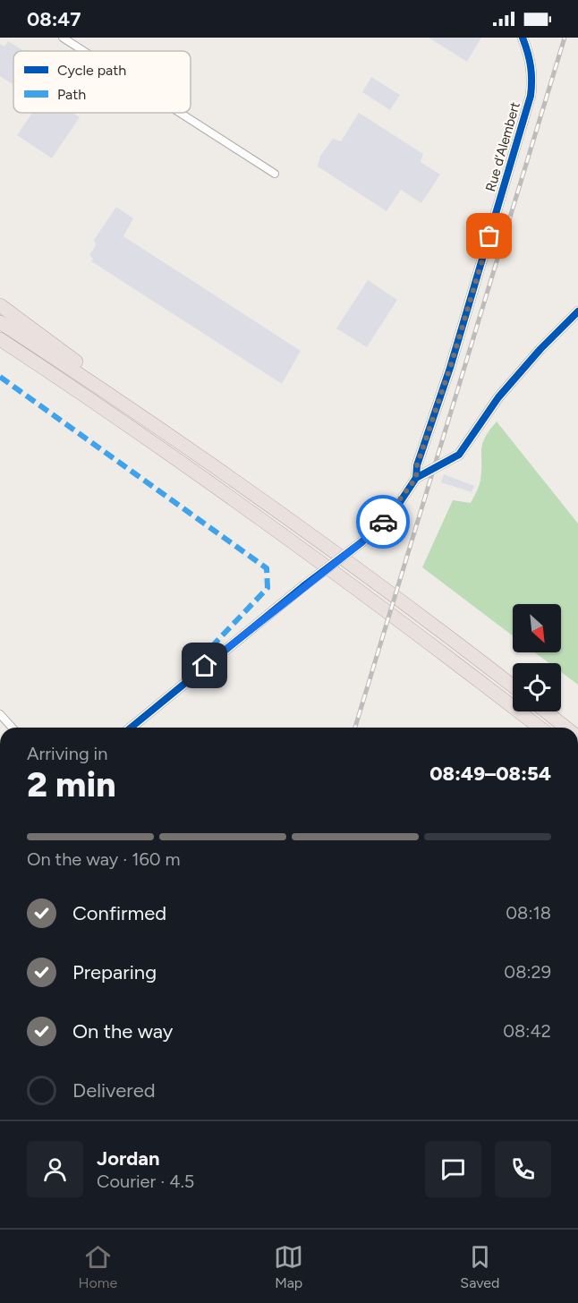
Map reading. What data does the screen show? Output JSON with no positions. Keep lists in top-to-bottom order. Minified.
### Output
{"streets":{"street":["Rue d’Alembert"]},"legend":["Cycle path","Path"],"north":"bottom right","page":{"status":"08:47","heading":["2 min","Arriving in","08:49–08:54"],"panel":["Jordan","Courier · 4.5"],"bar":"On the way · 160 m","list":[["Confirmed","08:18"],["Preparing","08:29"],["On the way","08:42"],"Delivered"],"tabs":["Home","Map","Saved"]}}
